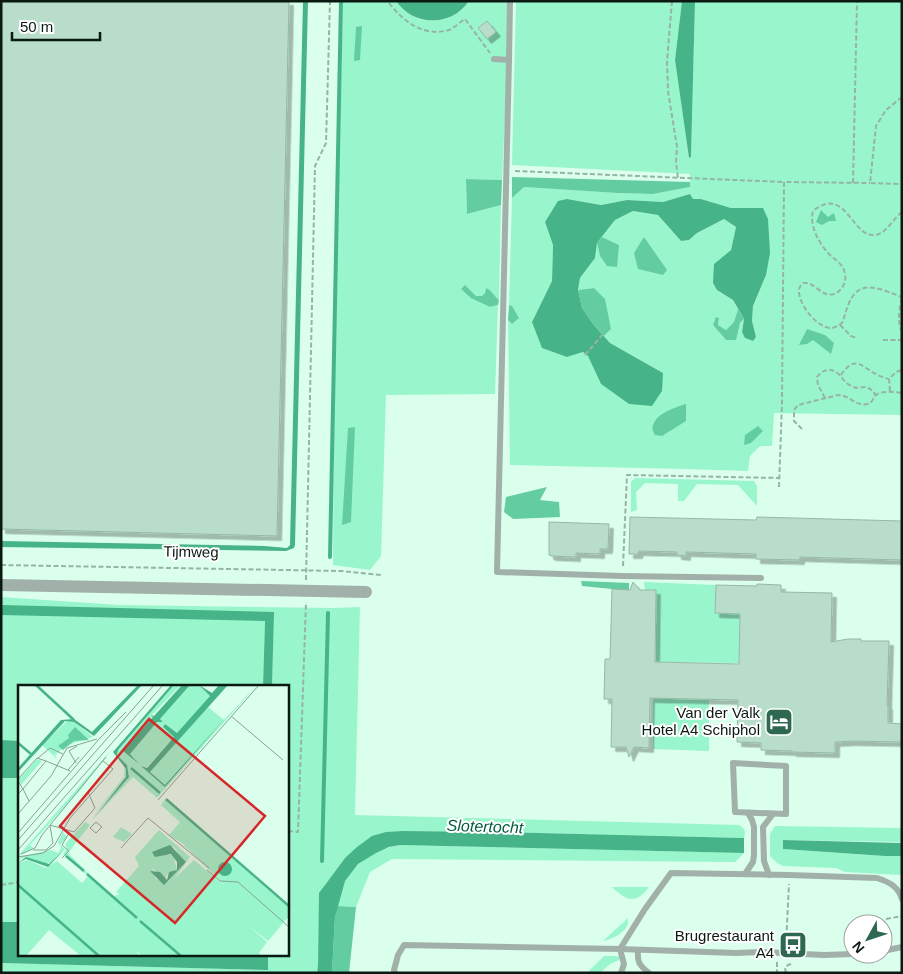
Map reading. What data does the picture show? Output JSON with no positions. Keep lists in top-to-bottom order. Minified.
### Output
{"streets":{"path":["Tijmweg"]},"water":["Slotertocht"],"places":{"hotel":["Van der Valk Hotel A4 Schiphol"],"bus stop":["Brugrestaurant A4"]},"scale_bar":"50 m","north":"bottom left"}
